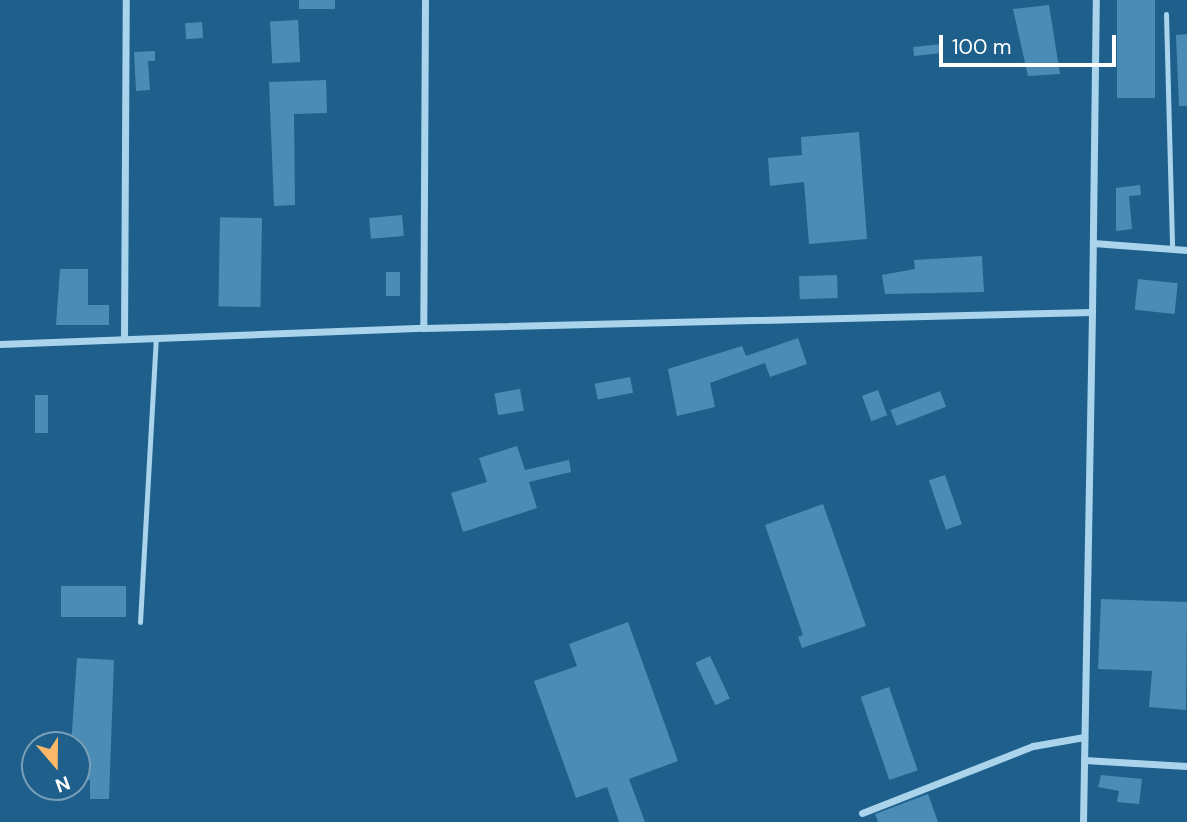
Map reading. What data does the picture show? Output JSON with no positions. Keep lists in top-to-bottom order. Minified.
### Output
{"scale_bar":"100 m","north":"bottom"}
